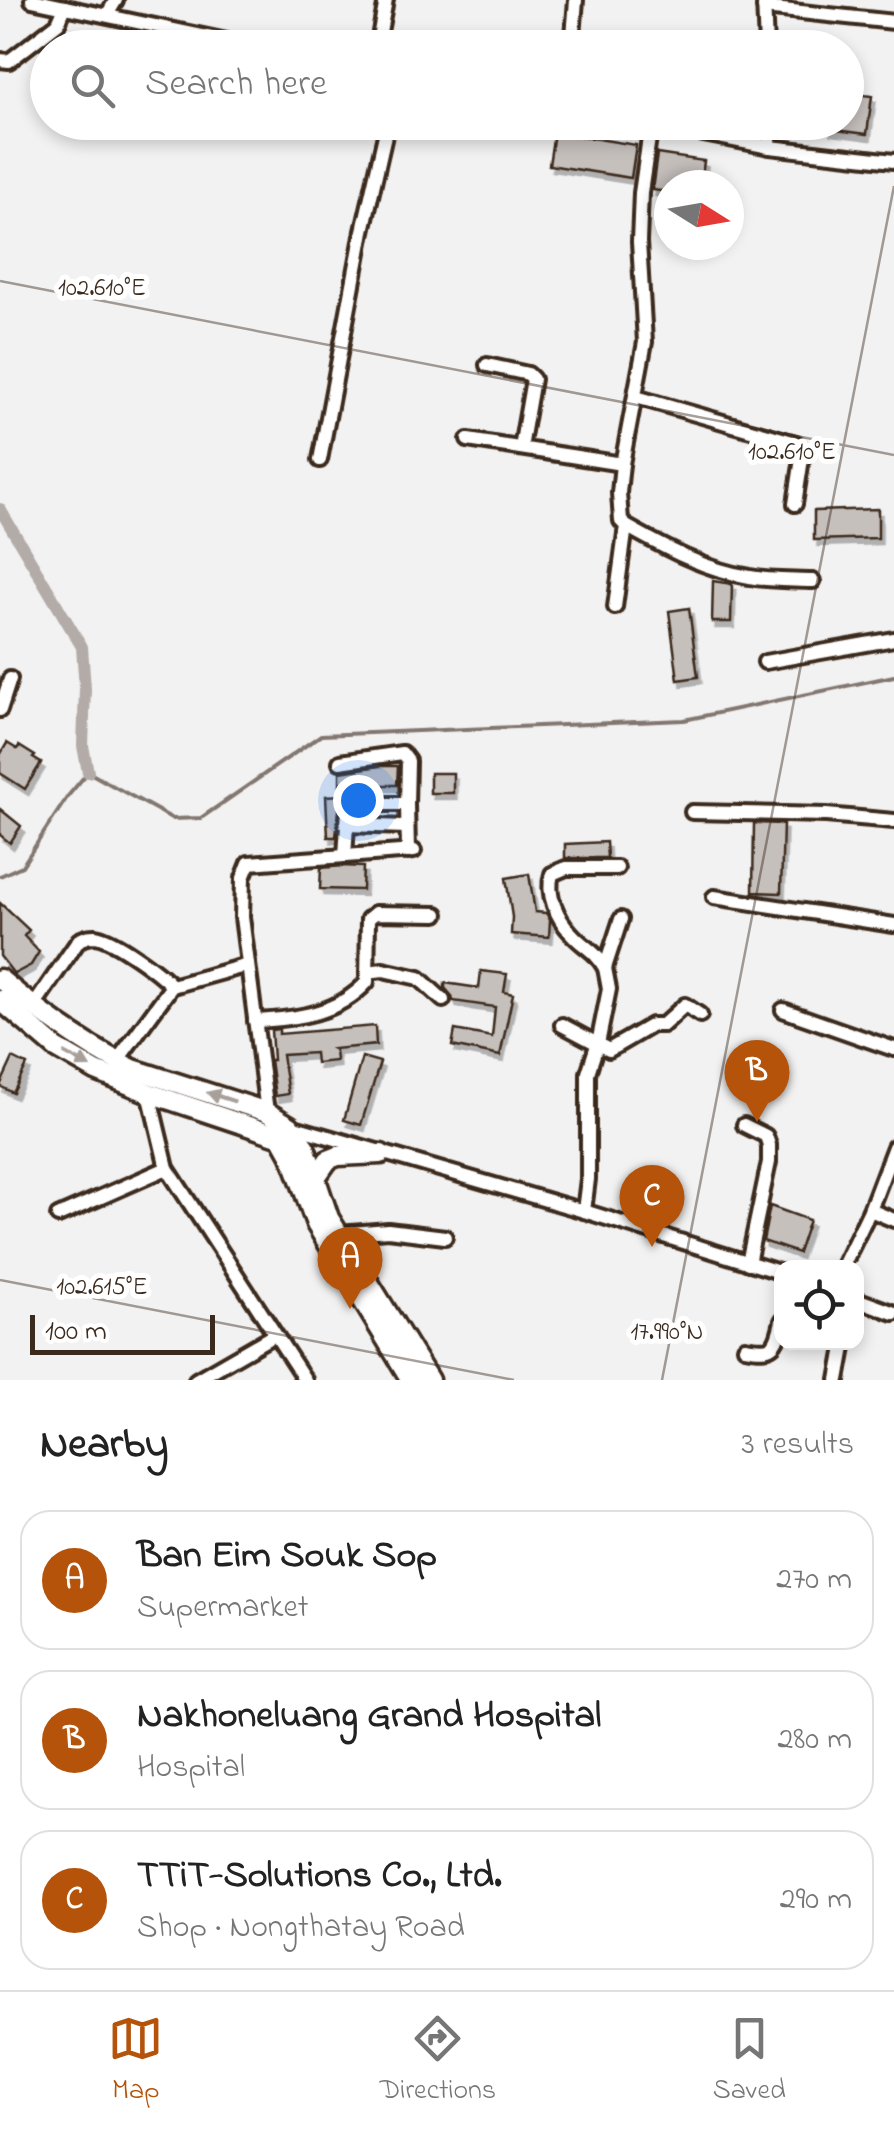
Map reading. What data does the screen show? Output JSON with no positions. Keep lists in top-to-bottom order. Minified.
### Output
{"scale_bar":"100 m","north":"right","page":{"search":"Search here","pins":["B","C","A"],"scale":"100 m","heading":["Nearby","3 results"],"list":[{"mark":"A","name":"Ban Eim Souk Sop","note":"Supermarket","value":"270 m"},{"mark":"B","name":"Nakhoneluang Grand Hospital","note":"Hospital","value":"280 m"},{"mark":"C","name":"TTiT-Solutions Co., Ltd.","note":"Shop · Nongthatay Road","value":"290 m"}],"nav":["Map","Directions","Saved"]},"coordinates":["102.610°E","102.615°E","17.990°N"]}
